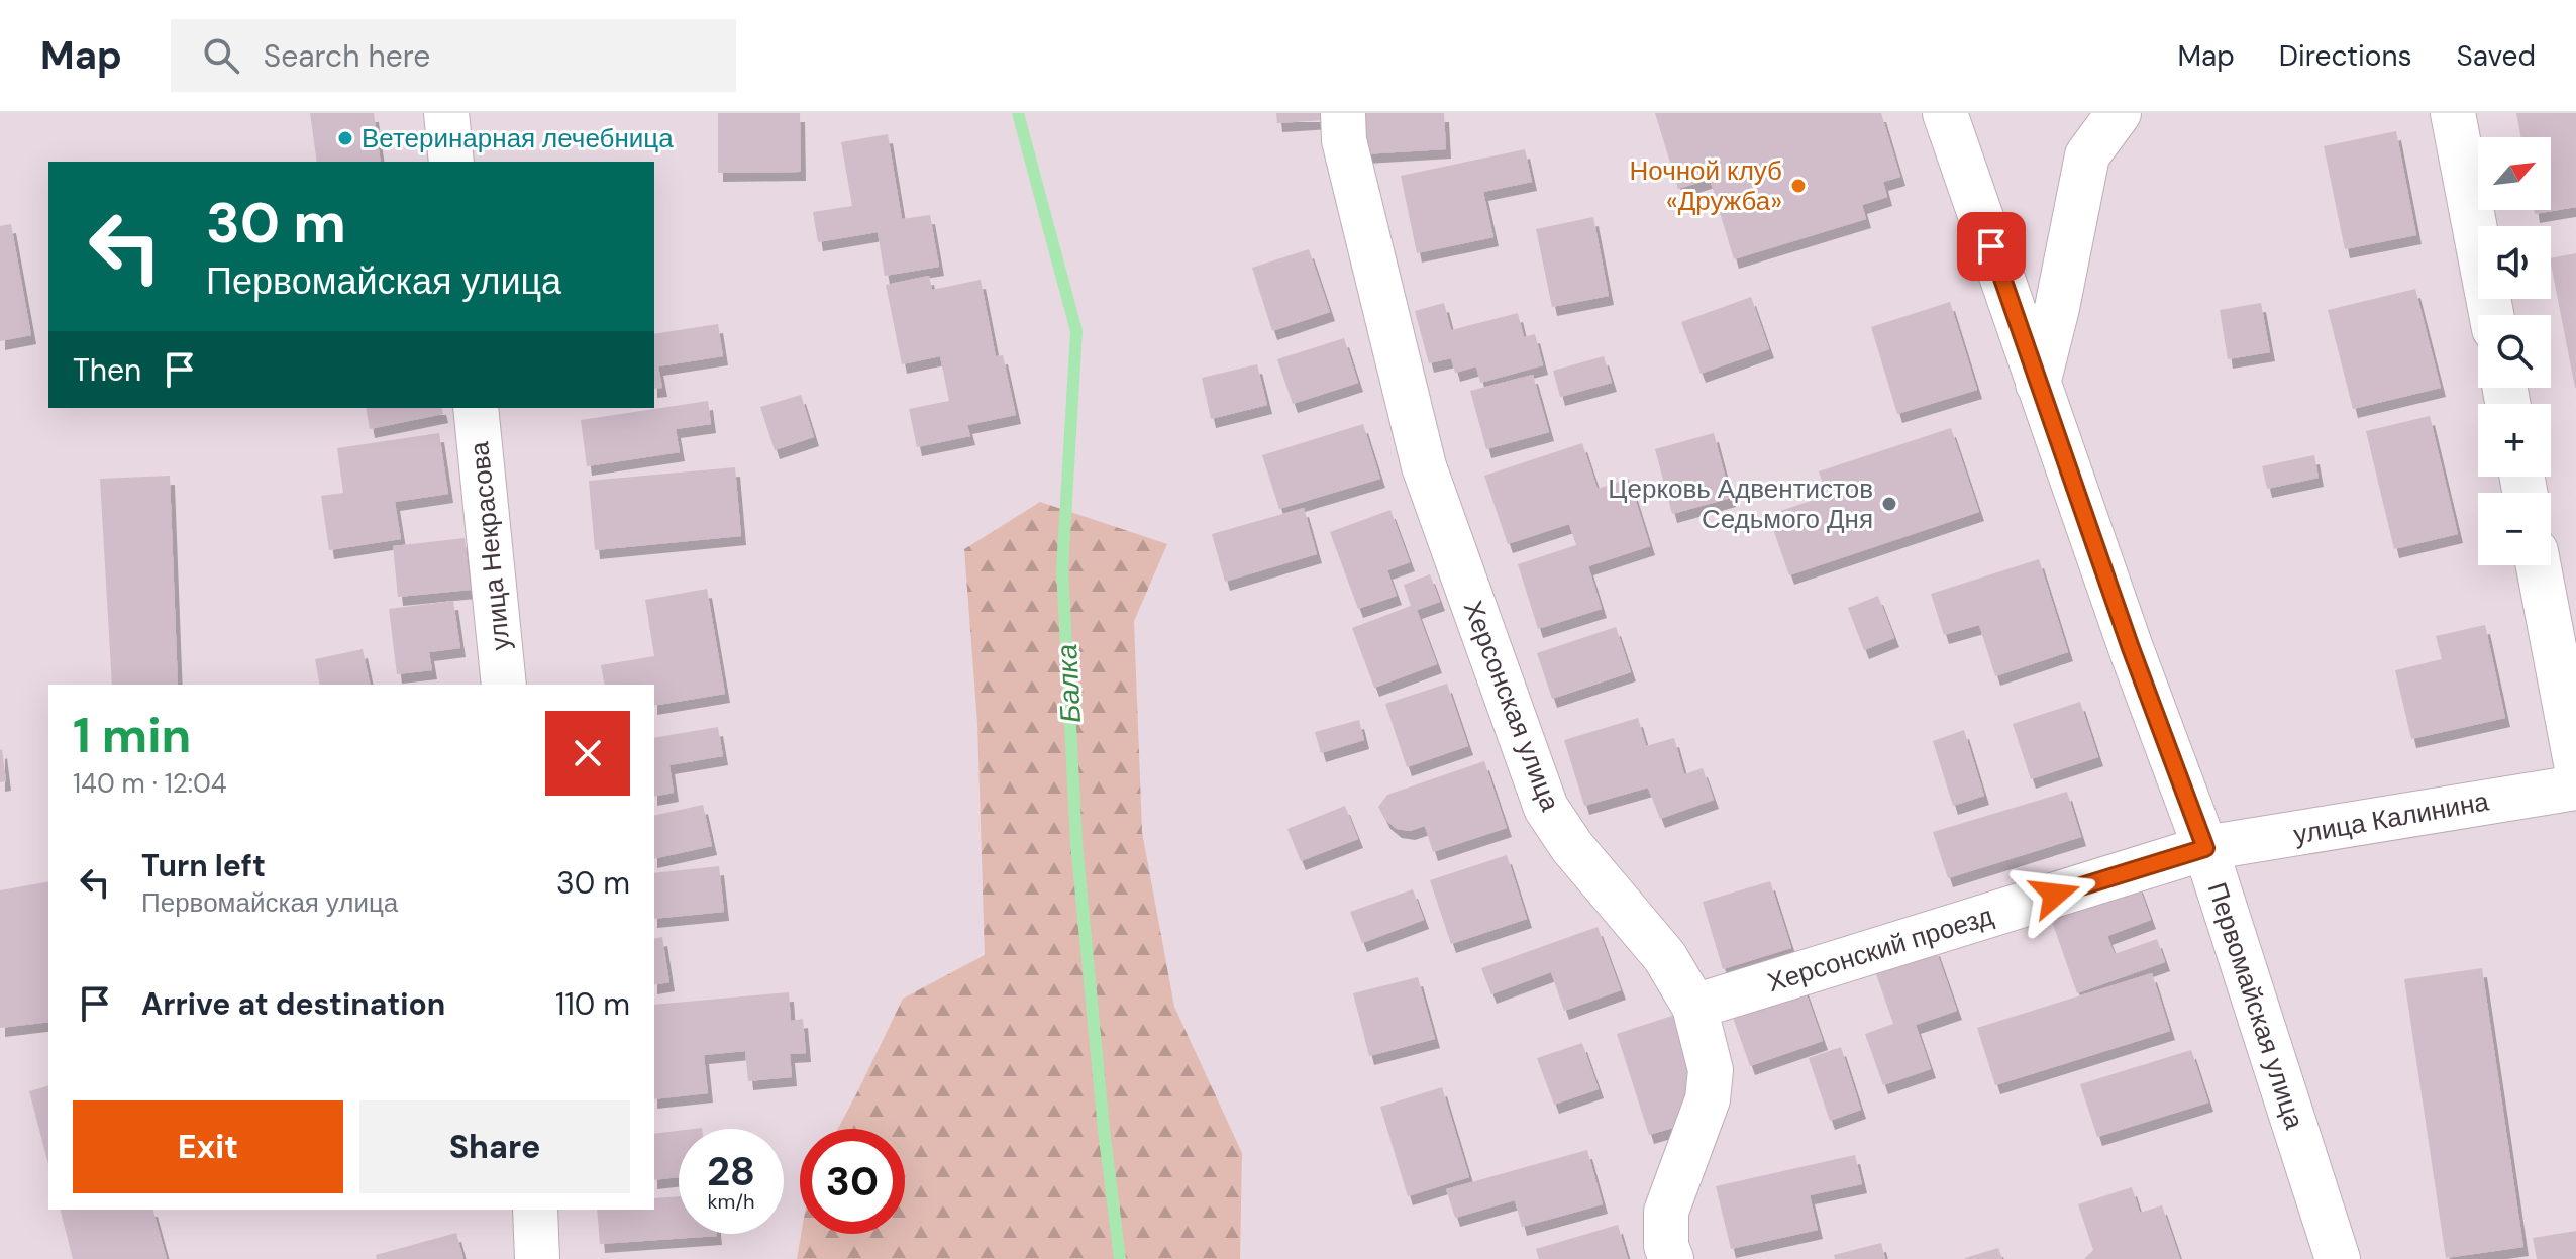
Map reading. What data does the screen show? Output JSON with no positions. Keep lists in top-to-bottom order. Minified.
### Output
{"streets":{"street":["улица Некрасова","Херсонская улица","улица Калинина","Херсонский проезд","Первомайская улица"]},"crossings":[["Херсонская улица","Херсонский проезд"],["улица Калинина","Херсонский проезд"],["улица Калинина","Первомайская улица"],["Херсонский проезд","Первомайская улица"]],"water":["Балка"],"places":["Ветеринарная лечебница","Ночной клуб «Дружба»","Церковь Адвентистов Седьмого Дня"],"north":"top right","page":{"header":"Map","search":"Search here","nav":["Map","Directions","Saved"],"map_buttons":["+","−"],"turn":["30 m","Первомайская улица"],"then":"Then","heading":["1 min","140 m · 12:04"],"list":[{"name":"Turn left","note":"Первомайская улица","value":"30 m"},{"name":"Arrive at destination","value":"110 m"}],"buttons":["Exit","Share"],"speed":"28 km/h","limit":"30"}}
